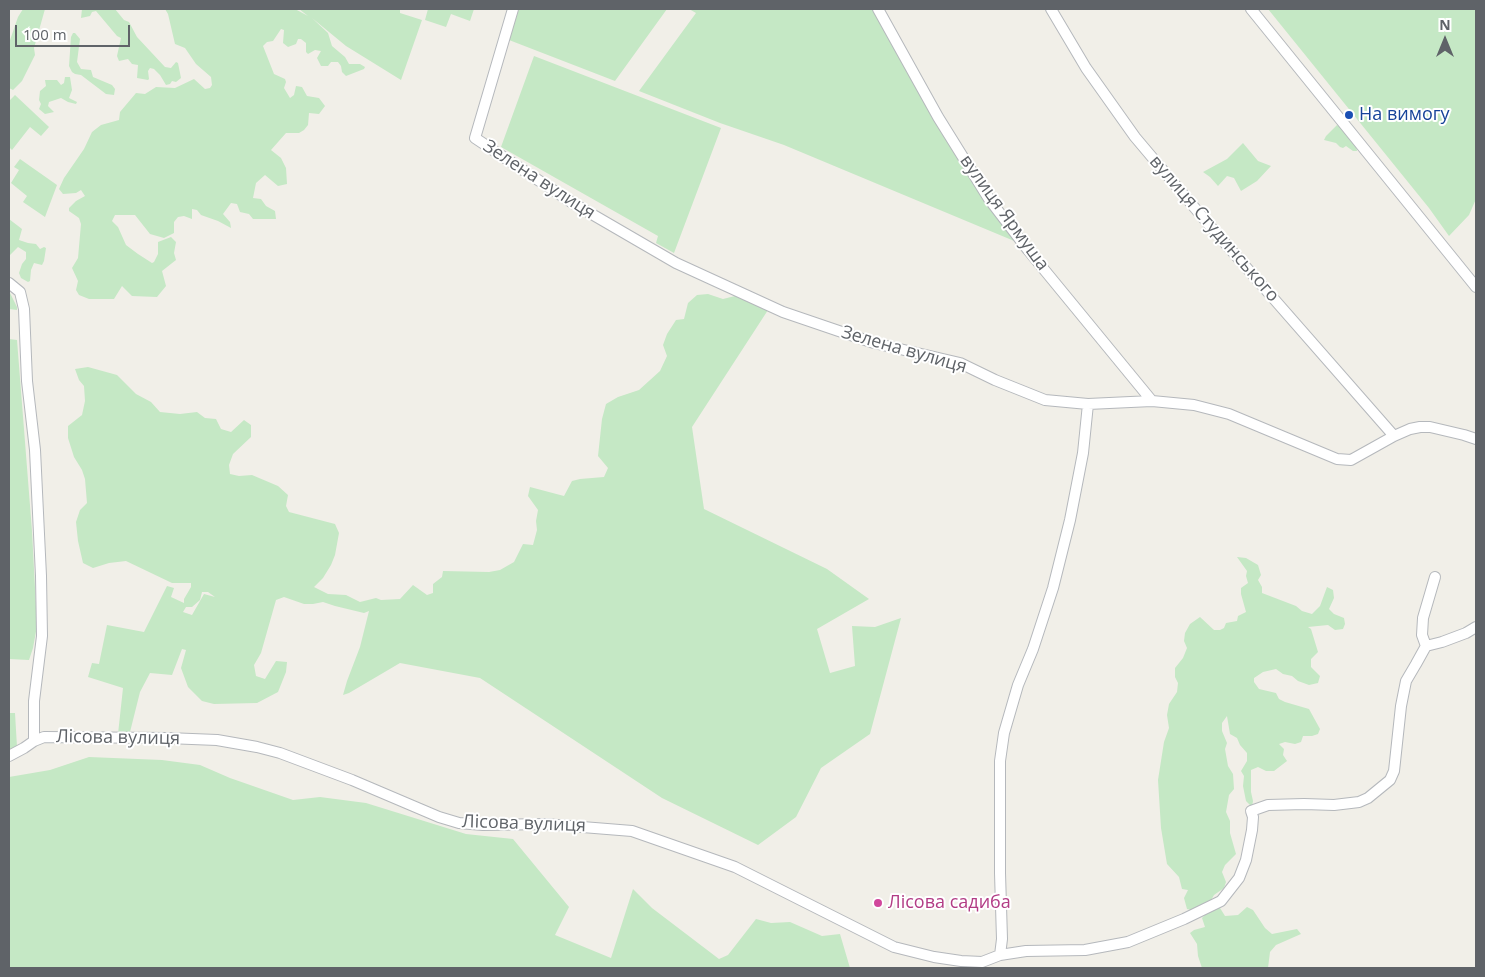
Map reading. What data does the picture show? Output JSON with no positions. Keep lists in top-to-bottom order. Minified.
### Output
{"streets":{"street":["Зелена вулиця","вулиця Ярмуша","вулиця Студинського","Лісова вулиця"]},"crossings":[["Зелена вулиця","вулиця Ярмуша"],["Зелена вулиця","вулиця Студинського"]],"places":["На вимогу","Лісова садиба"],"scale_bar":"100 m","north":"top"}
